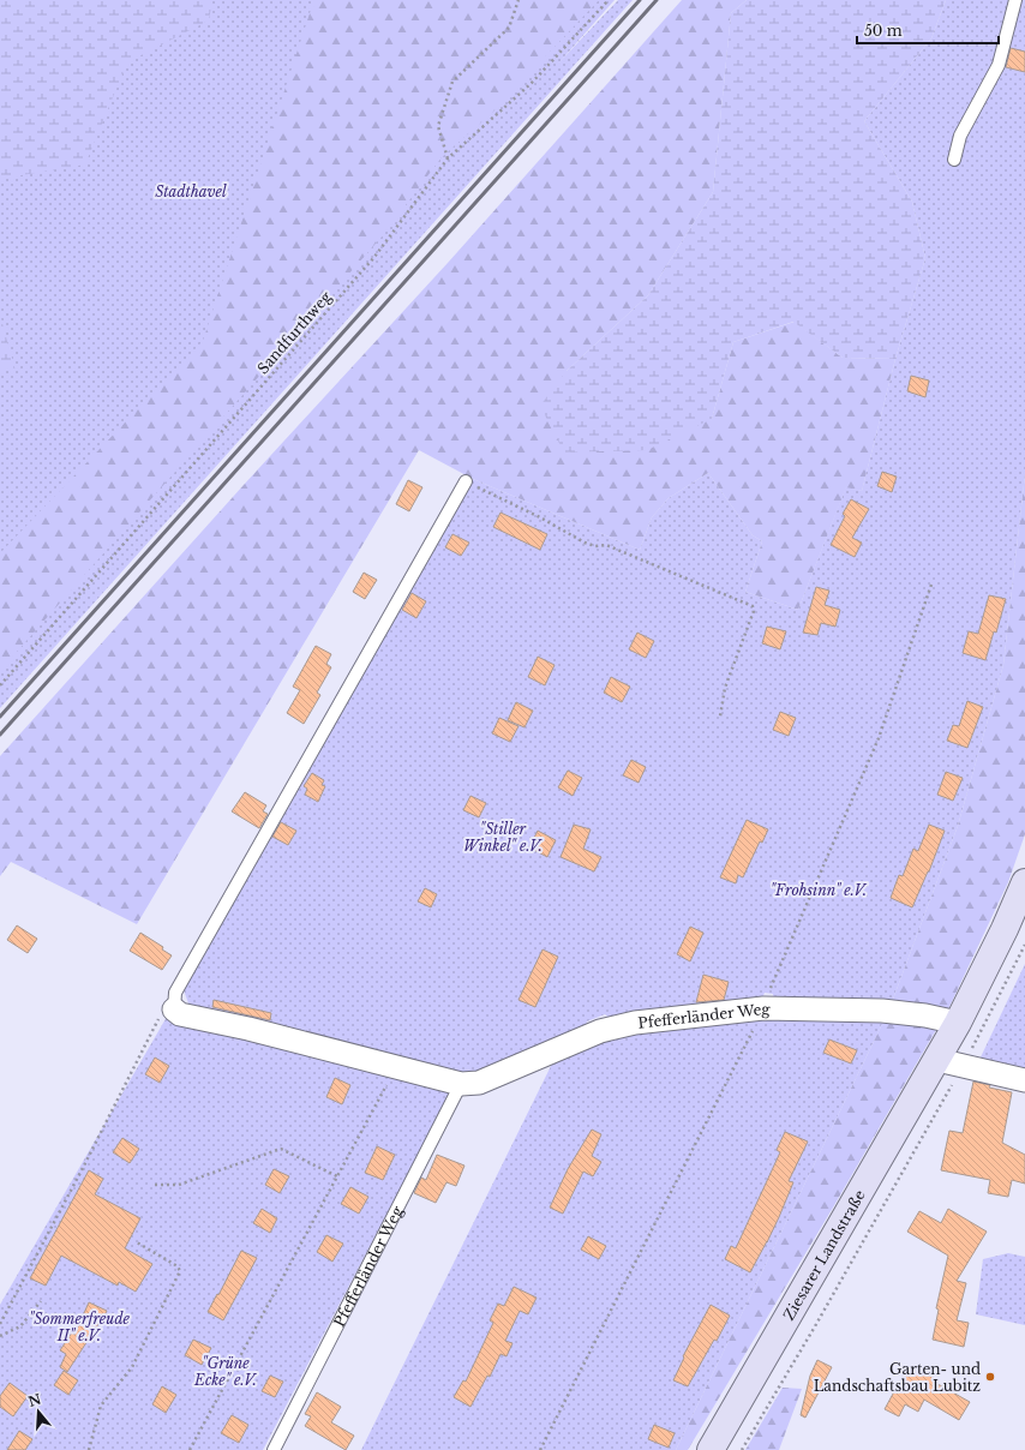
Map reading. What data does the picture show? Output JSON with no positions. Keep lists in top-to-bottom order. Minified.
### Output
{"streets":{"main road":["Ziesarer Landstraße"],"street":["Pfefferländer Weg"],"path":["Sandfurthweg"]},"crossings":[["Pfefferländer Weg","Ziesarer Landstraße"]],"parks":["Stadthavel","\"Stiller Winkel\" e.V.","\"Frohsinn\" e.V.","\"Sommerfreude II\" e.V.","\"Grüne Ecke\" e.V."],"places":["Garten- und Landschaftsbau Lubitz"],"scale_bar":"50 m","north":"top"}
